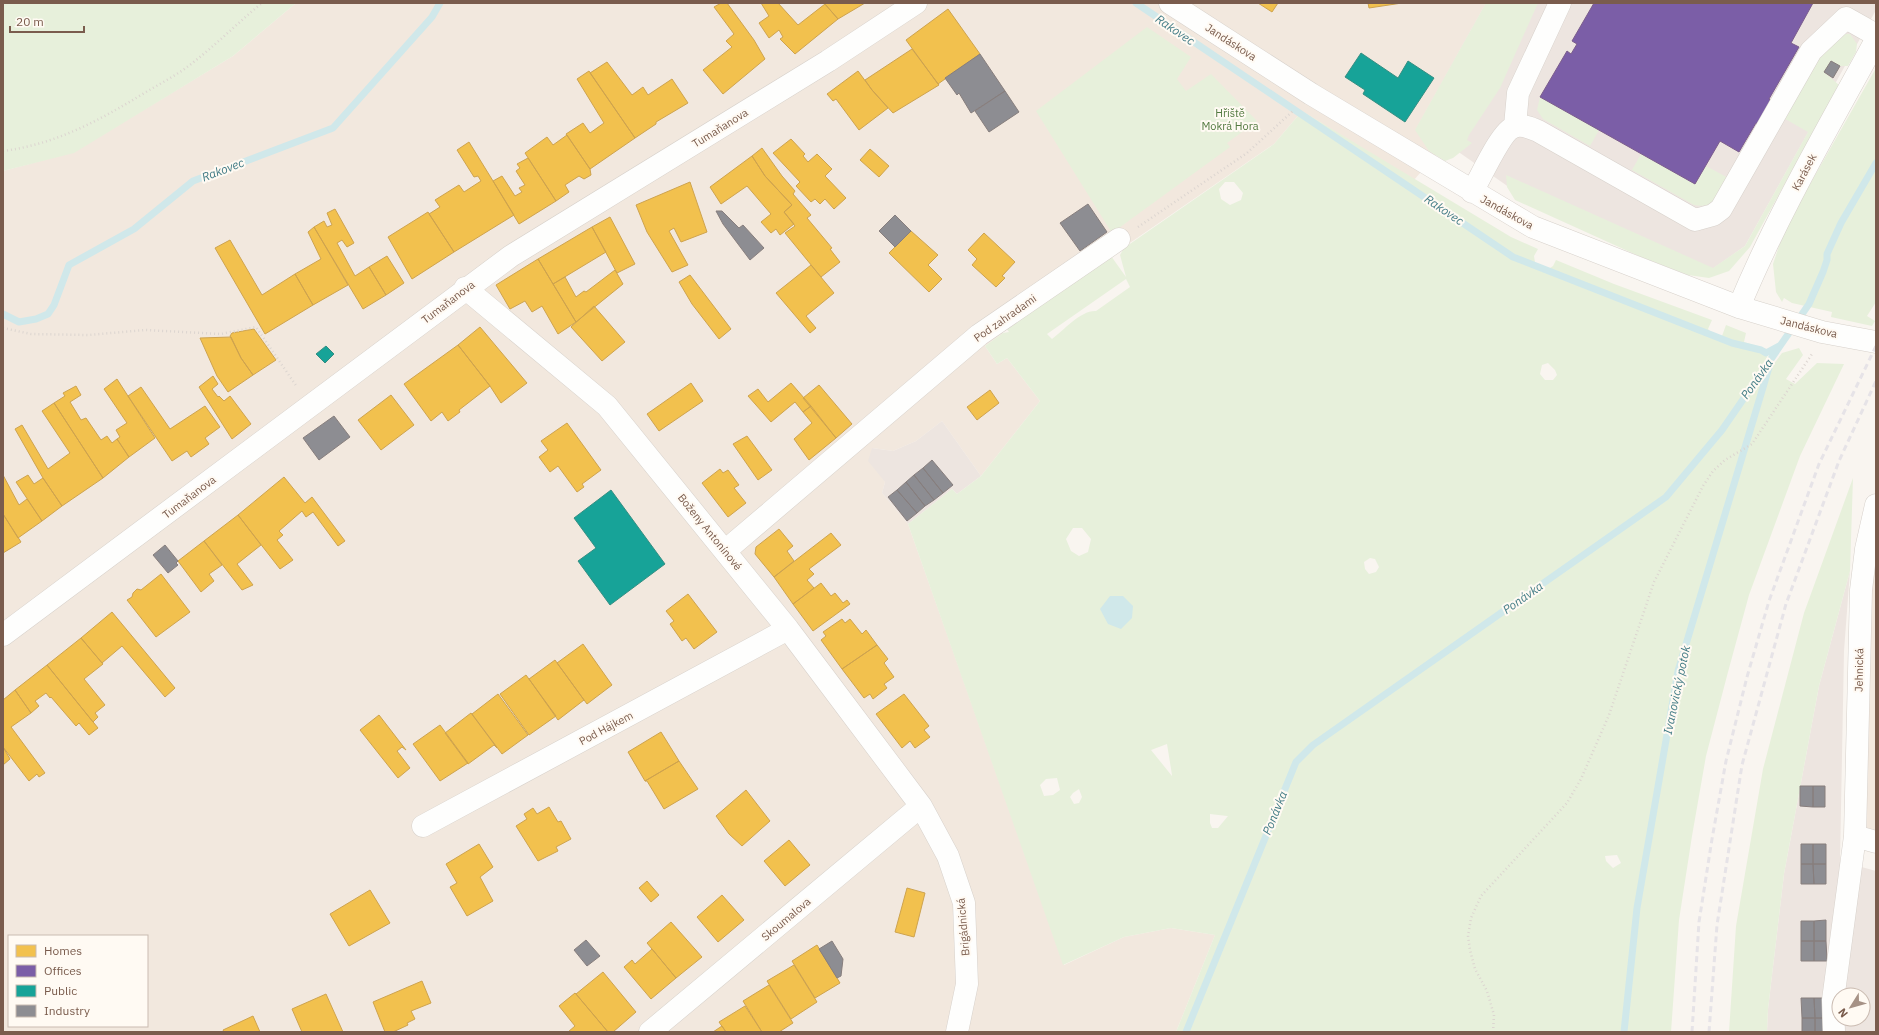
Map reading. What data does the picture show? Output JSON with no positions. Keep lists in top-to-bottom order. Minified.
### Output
{"streets":{"street":["Jandáskova","Tumaňanova","Karásek","Pod zahradami","Boženy Antonínové","Jehnická","Pod Hájkem","Skoumalova","Brigádnická"]},"crossings":[["Jandáskova","Karásek"],["Tumaňanova","Boženy Antonínové"],["Pod zahradami","Boženy Antonínové"],["Boženy Antonínové","Pod Hájkem"],["Boženy Antonínové","Skoumalova"],["Boženy Antonínové","Brigádnická"],["Skoumalova","Brigádnická"]],"water":["Rakovec","Ponávka","Ivanovický potok"],"parks":["Hřiště Mokrá Hora"],"legend":["Homes","Offices","Public","Industry"],"scale_bar":"20 m","north":"bottom left"}
